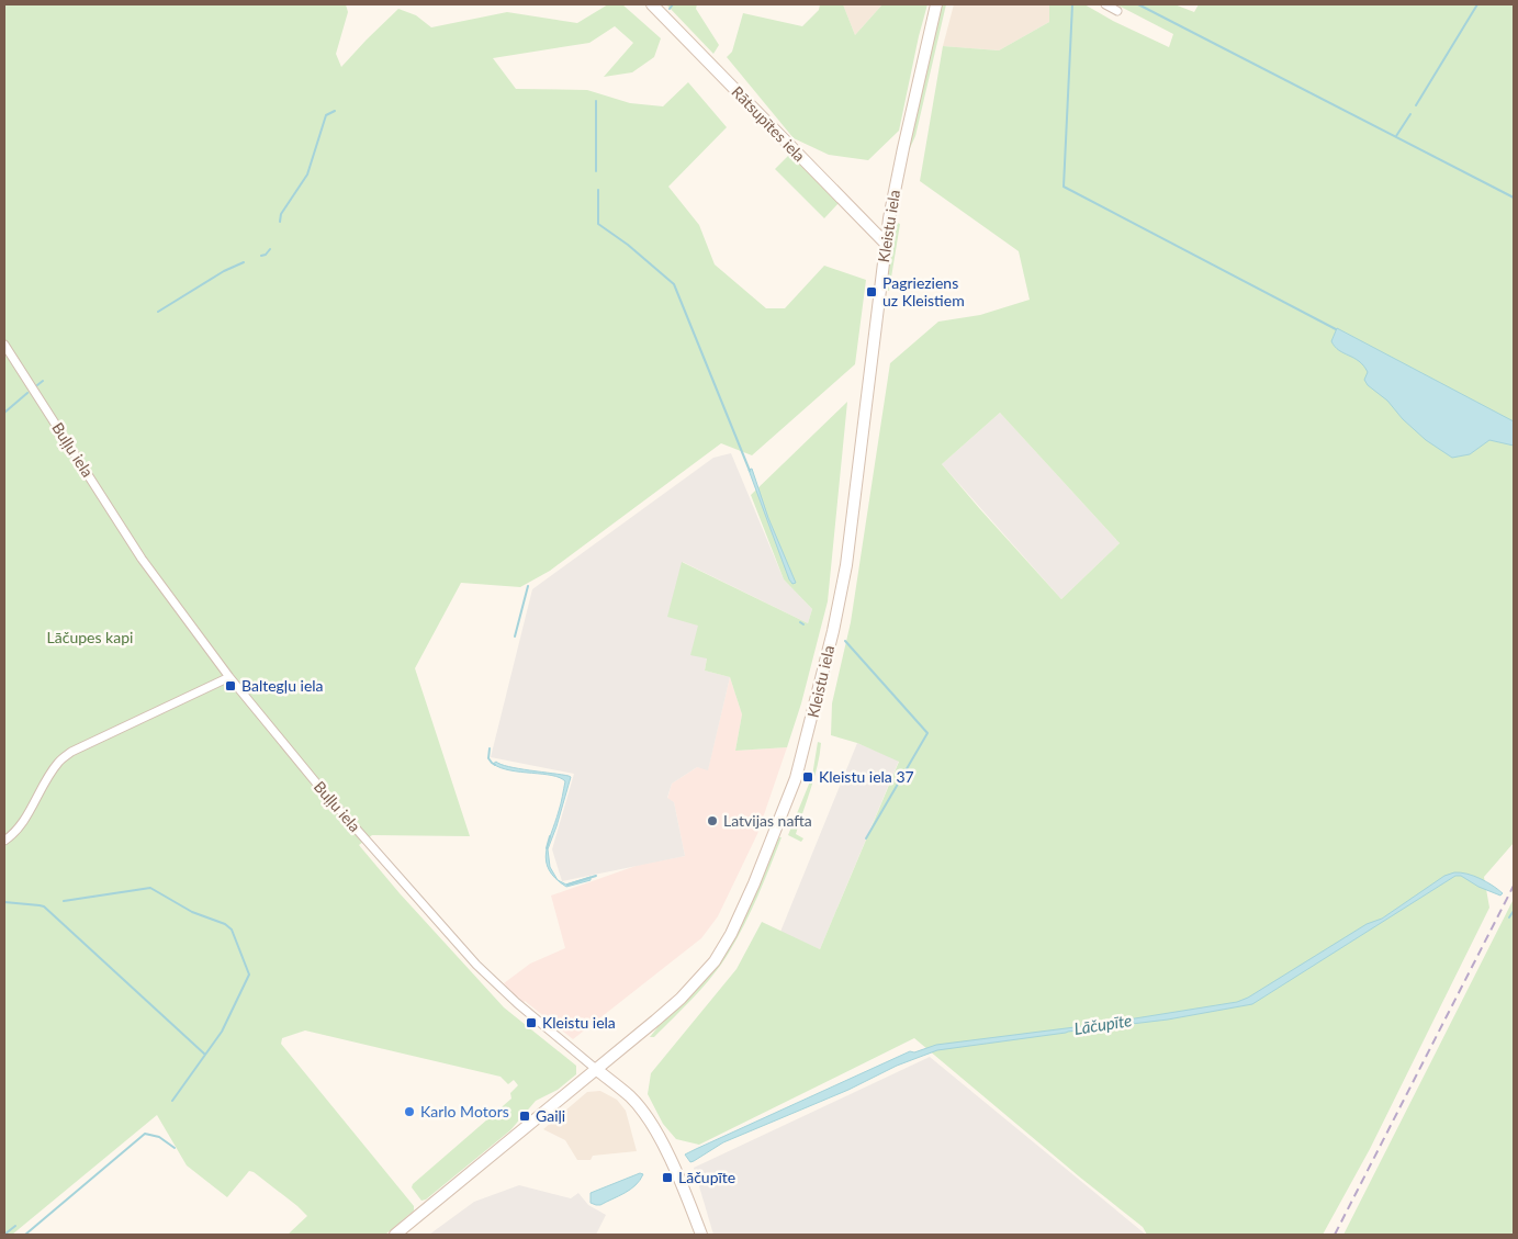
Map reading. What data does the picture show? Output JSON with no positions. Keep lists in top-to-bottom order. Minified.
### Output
{"streets":{"main road":["Rātsupītes iela","Kleistu iela","Buļļu iela"]},"crossings":[["Rātsupītes iela","Kleistu iela"],["Kleistu iela","Buļļu iela"]],"water":["Lāčupīte"],"parks":["Lāčupes kapi"],"places":{"transit":["Pagrieziens uz Kleistiem","Baltegļu iela","Kleistu iela 37","Kleistu iela","Gaiļi","Lāčupīte"],"other":["Latvijas nafta","Karlo Motors"]}}
